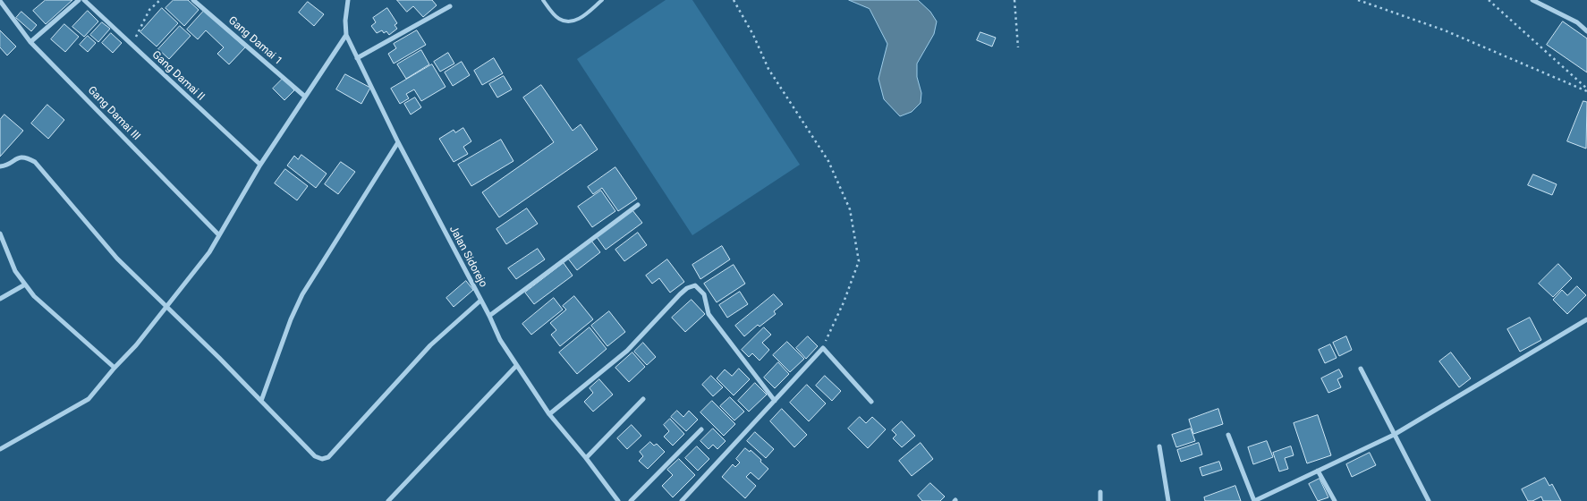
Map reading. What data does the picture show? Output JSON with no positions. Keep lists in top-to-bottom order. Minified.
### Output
{"streets":{"street":["Gang Damai 1","Gang Damai II","Gang Damai III","Jalan Sidorejo"]}}
